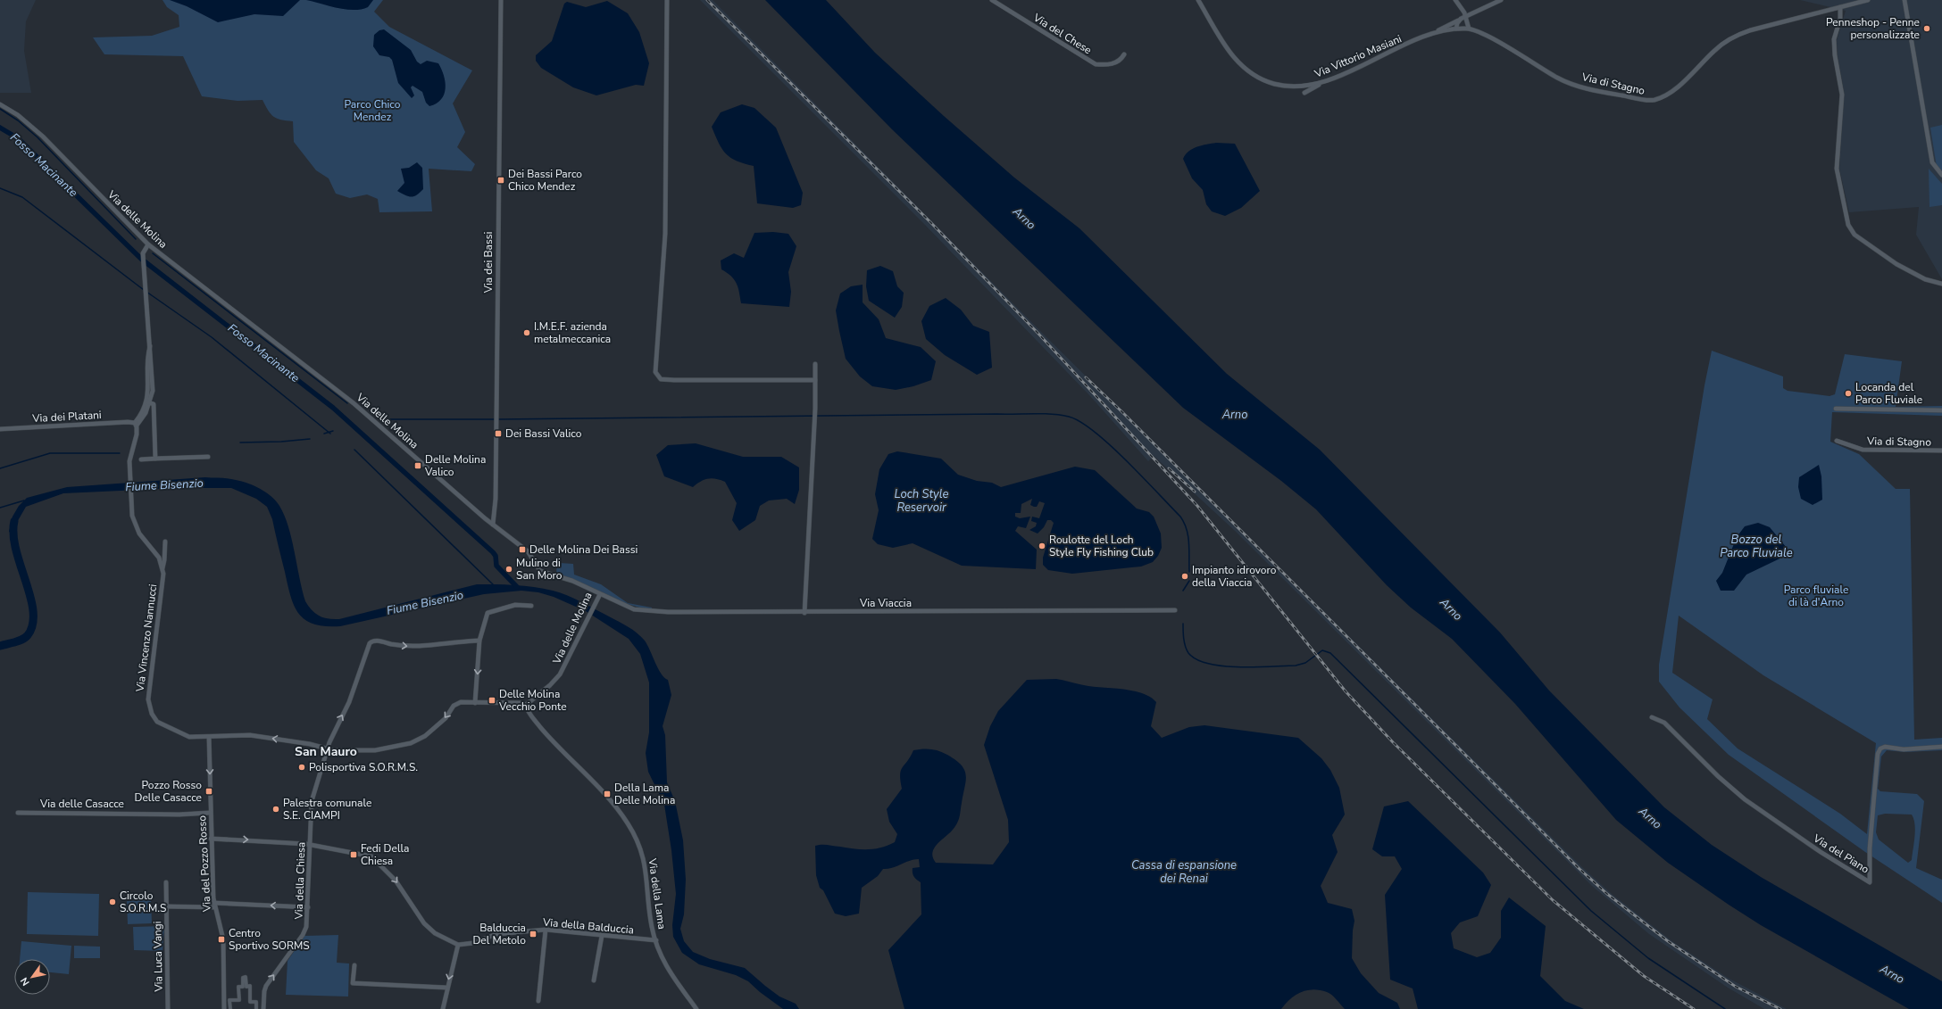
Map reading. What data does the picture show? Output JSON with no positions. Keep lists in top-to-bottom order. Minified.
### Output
{"streets":{"street":["Via del Chese","Via Vittorio Masiani","Via di Stagno","Via delle Molina","Via dei Bassi","Via dei Platani","Via Viaccia","Via Vincenzo Nannucci","Via delle Casacce","Via del Piano","Via del Pozzo Rosso","Via della Chiesa","Via della Lama","Via della Balduccia","Via Luca Vangi"]},"crossings":[["Via Vittorio Masiani","Via di Stagno"],["Via delle Molina","Via dei Bassi"],["Via delle Molina","Via Viaccia"],["Via delle Molina","Via della Lama"],["Via dei Platani","Via Vincenzo Nannucci"],["Via Vincenzo Nannucci","Via del Pozzo Rosso"],["Via Vincenzo Nannucci","Via della Chiesa"],["Via delle Casacce","Via del Pozzo Rosso"],["Via della Lama","Via della Balduccia"]],"one_way":["Via della Chiesa"],"districts":["San Mauro"],"water":["Fosso Macinante","Arno","Fiume Bisenzio","Loch Style Reservoir","Bozzo del Parco Fluviale","Cassa di espansione dei Renai"],"parks":["Parco Chico Mendez","Parco fluviale di là d'Arno"],"places":{"other":["Penneshop - Penne personalizzate","I.M.E.F. azienda metalmeccanica","Locanda del Parco Fluviale","Roulotte del Loch Style Fly Fishing Club","Mulino di San Moro","Impianto idrovoro della Viaccia","Polisportiva S.O.R.M.S.","Palestra comunale S.E. CIAMPI","Circolo S.O.R.M.S"],"transit":["Dei Bassi Parco Chico Mendez","Dei Bassi Valico","Delle Molina Valico","Delle Molina Dei Bassi","Delle Molina Vecchio Ponte","Pozzo Rosso Delle Casacce","Della Lama Delle Molina","Fedi Della Chiesa","Balduccia Del Metolo","Centro Sportivo SORMS"]},"north":"bottom left"}
